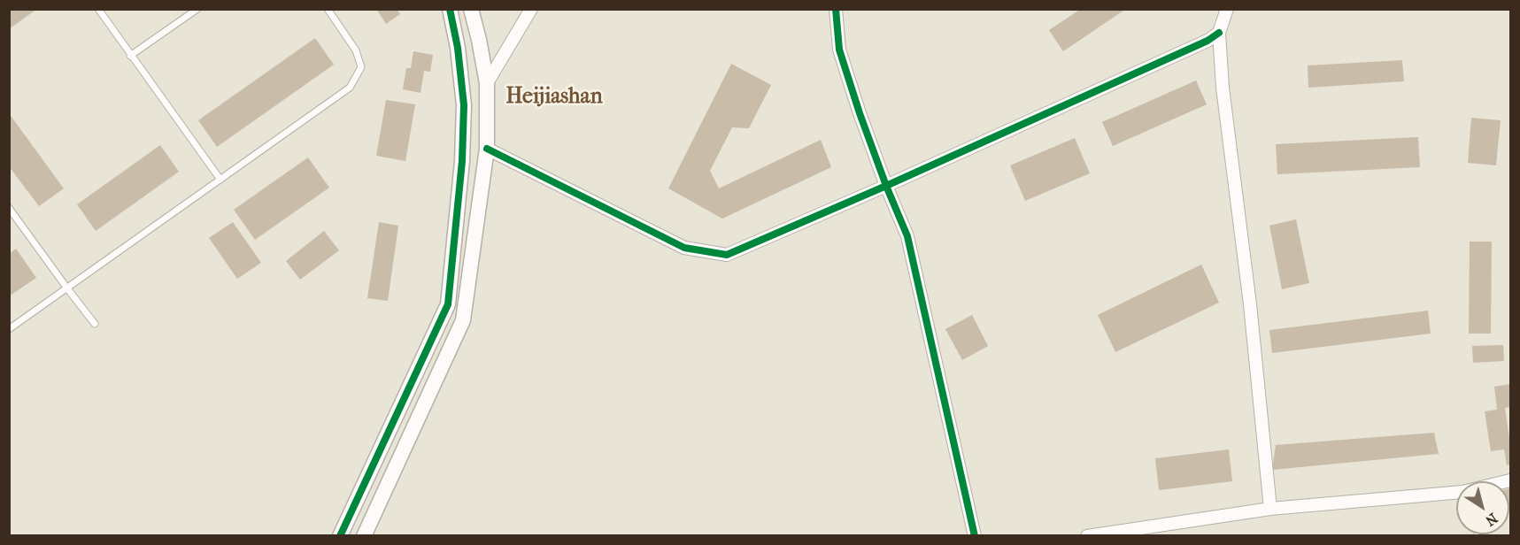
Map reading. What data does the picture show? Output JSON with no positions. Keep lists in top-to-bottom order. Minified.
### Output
{"districts":["Heijiashan"],"north":"bottom right"}
